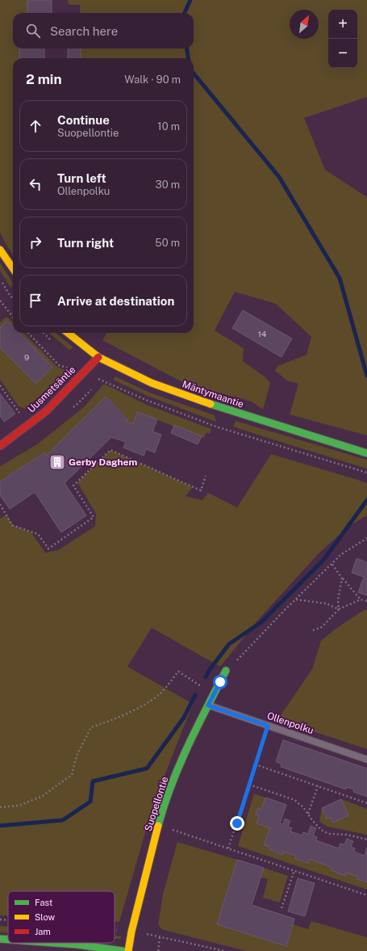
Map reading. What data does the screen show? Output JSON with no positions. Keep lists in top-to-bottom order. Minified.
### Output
{"streets":{"street":["Uusmetsäntie","Mäntymaantie","Suopellontie"],"lane":["Ollenpolku"]},"crossings":[["Uusmetsäntie","Mäntymaantie"],["Ollenpolku","Suopellontie"]],"places":{"building":["Gerby Daghem"]},"house_numbers":["14","9"],"legend":["Fast","Slow","Jam"],"north":"top right","page":{"map_buttons":["+","−"],"search":"Search here","heading":["2 min","Walk · 90 m"],"list":[["Continue","Suopellontie","10 m"],["Turn left","Ollenpolku","30 m"],["Turn right","50 m"],"Arrive at destination"]}}
